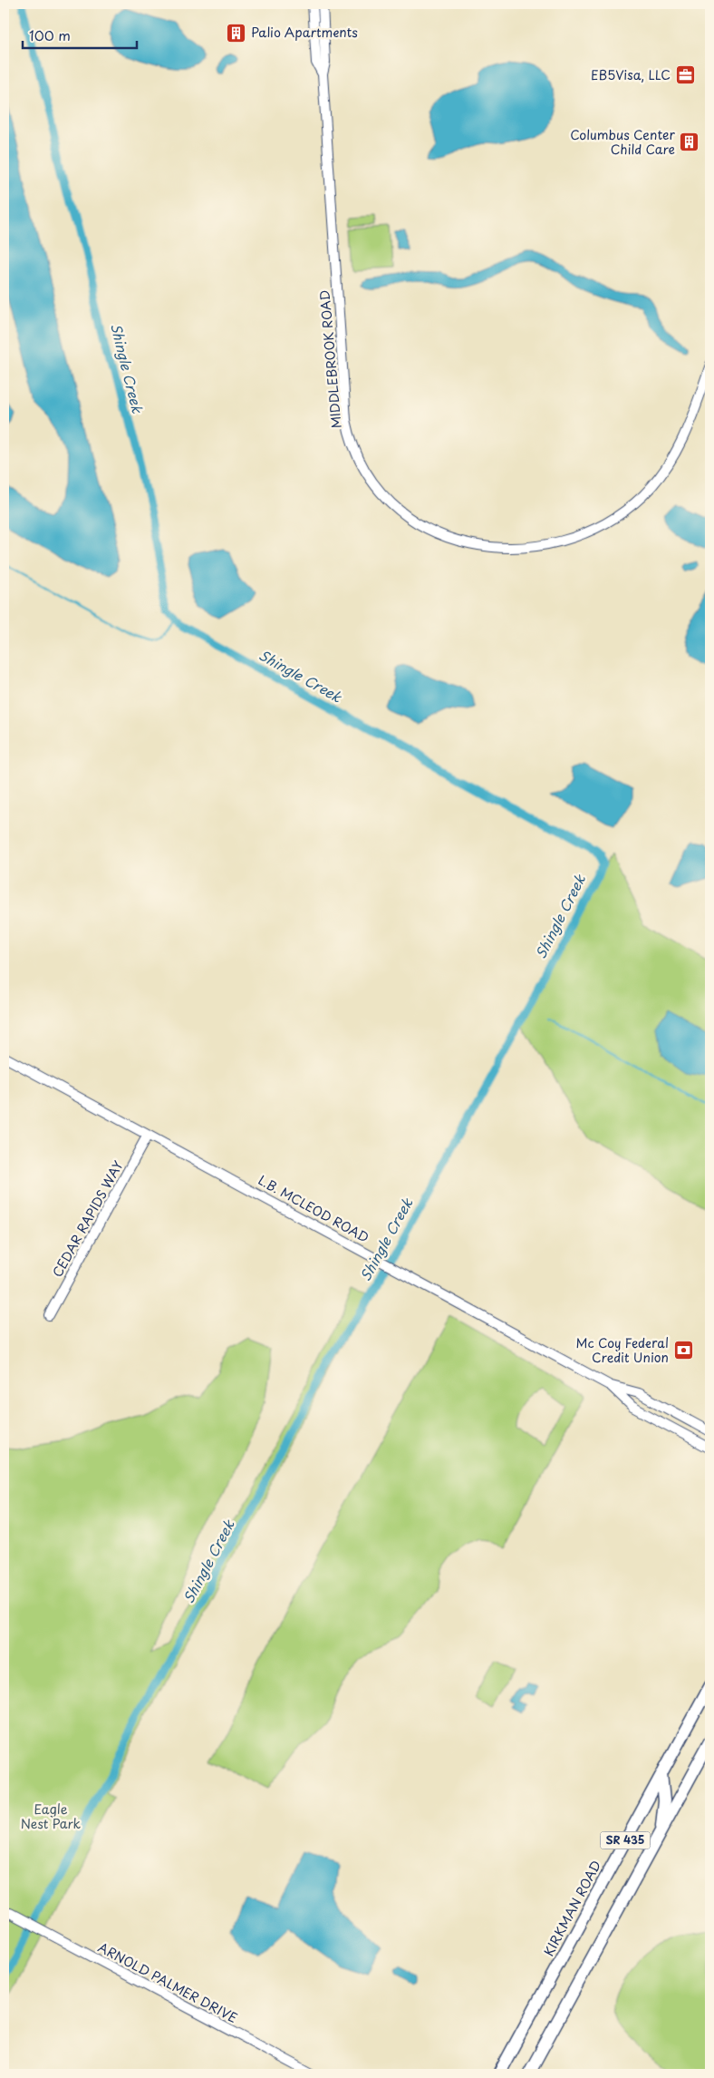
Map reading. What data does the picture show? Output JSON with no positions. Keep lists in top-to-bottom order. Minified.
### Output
{"streets":{"main road":["SR 435","KIRKMAN ROAD"],"street":["MIDDLEBROOK ROAD","L.B. MCLEOD ROAD","CEDAR RAPIDS WAY","ARNOLD PALMER DRIVE"]},"crossings":[["L.B. MCLEOD ROAD","CEDAR RAPIDS WAY"]],"water":["Shingle Creek"],"parks":["Eagle Nest Park"],"places":{"building":["Palio Apartments","Columbus Center Child Care"],"office":["EB5Visa, LLC"],"bank":["Mc Coy Federal Credit Union"]},"scale_bar":"100 m"}
